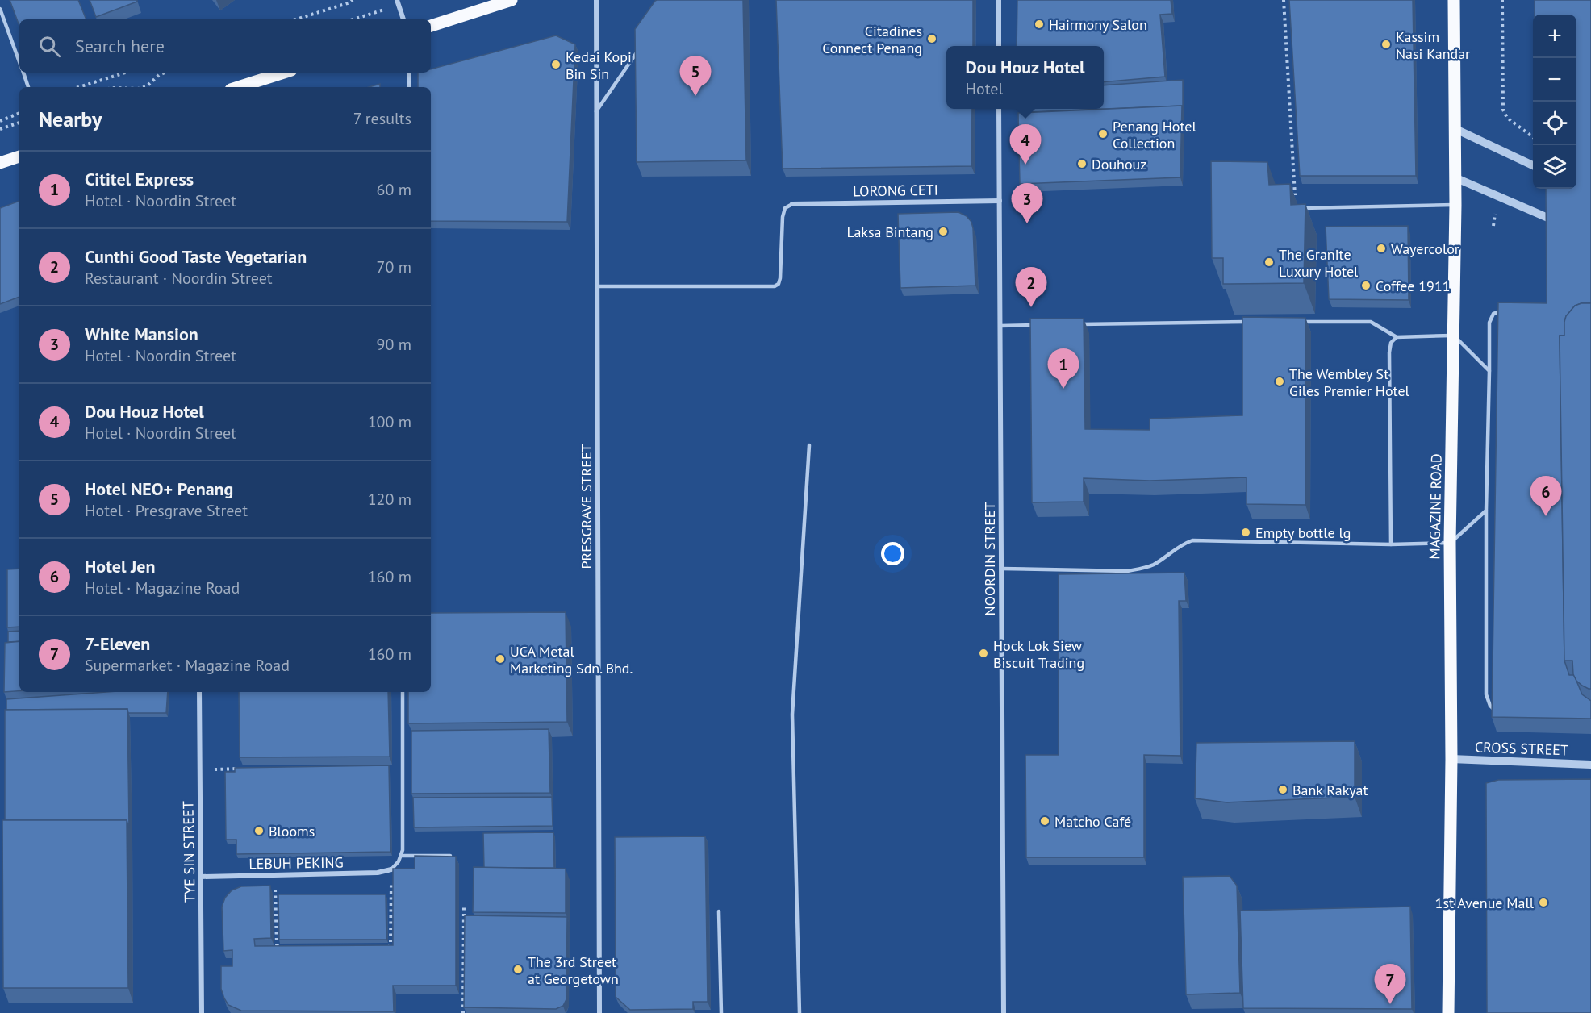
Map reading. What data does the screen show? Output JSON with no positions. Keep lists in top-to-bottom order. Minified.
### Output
{"streets":{"main road":["MAGAZINE ROAD"],"street":["LORONG CETI","PRESGRAVE STREET","NOORDIN STREET","CROSS STREET","TYE SIN STREET","LEBUH PEKING"]},"crossings":[["LORONG CETI","NOORDIN STREET"],["MAGAZINE ROAD","CROSS STREET"],["TYE SIN STREET","LEBUH PEKING"]],"places":["Hairmony Salon","Citadines Connect Penang","Kassim Nasi Kandar","Kedai Kopi Bin Sin","Penang Hotel Collection","Douhouz","Laksa Bintang","Wayercolor","The Granite Luxury Hotel","Coffee 1911","The Wembley St Giles Premier Hotel","Empty bottle lg","Hock Lok Siew Biscuit Trading","UCA Metal Marketing Sdn. Bhd.","Bank Rakyat","Matcho Café","Blooms","1st Avenue Mall","The 3rd Street at Georgetown"],"page":{"map_buttons":["+","−"],"search":"Search here","popup":["Dou Houz Hotel","Hotel"],"pins":["5","4","3","2","1","6","7"],"heading":["Nearby","7 results"],"list":[{"mark":"1","name":"Cititel Express","note":"Hotel · Noordin Street","value":"60 m"},{"mark":"2","name":"Cunthi Good Taste Vegetarian","note":"Restaurant · Noordin Street","value":"70 m"},{"mark":"3","name":"White Mansion","note":"Hotel · Noordin Street","value":"90 m"},{"mark":"4","name":"Dou Houz Hotel","note":"Hotel · Noordin Street","value":"100 m"},{"mark":"5","name":"Hotel NEO+ Penang","note":"Hotel · Presgrave Street","value":"120 m"},{"mark":"6","name":"Hotel Jen","note":"Hotel · Magazine Road","value":"160 m"},{"mark":"7","name":"7-Eleven","note":"Supermarket · Magazine Road","value":"160 m"}]}}
